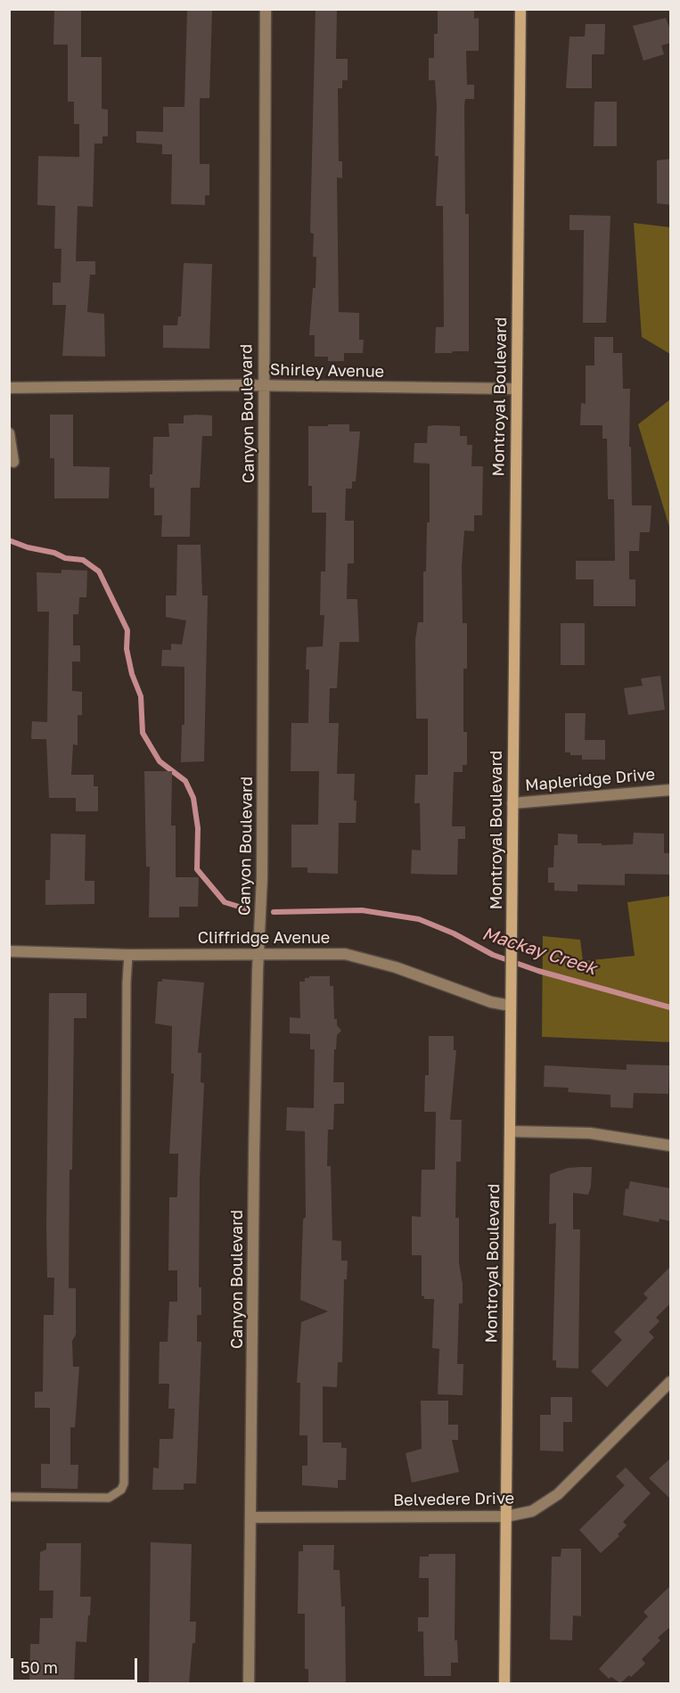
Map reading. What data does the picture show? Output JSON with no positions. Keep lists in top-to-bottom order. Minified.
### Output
{"streets":{"street":["Shirley Avenue","Montroyal Boulevard","Canyon Boulevard","Mapleridge Drive","Cliffridge Avenue","Belvedere Drive"]},"crossings":[["Shirley Avenue","Montroyal Boulevard"],["Shirley Avenue","Canyon Boulevard"],["Montroyal Boulevard","Mapleridge Drive"],["Montroyal Boulevard","Cliffridge Avenue"],["Montroyal Boulevard","Belvedere Drive"],["Canyon Boulevard","Cliffridge Avenue"],["Canyon Boulevard","Belvedere Drive"]],"water":["Mackay Creek"],"scale_bar":"50 m"}
